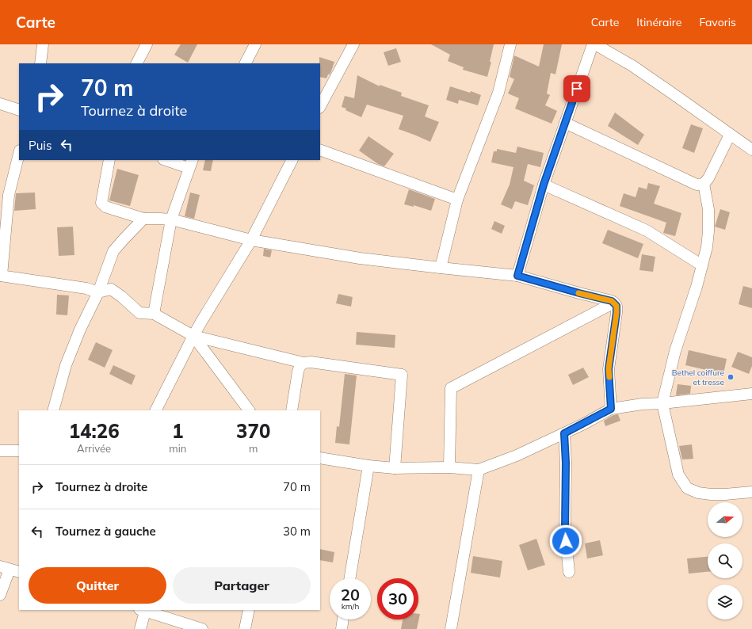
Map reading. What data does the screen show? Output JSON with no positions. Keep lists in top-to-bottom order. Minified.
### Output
{"places":["Bethel coiffure et tresse"],"north":"right","page":{"header":"Carte","nav":["Carte","Itinéraire","Favoris"],"turn":["70 m","Tournez à droite"],"then":"Puis","eta":["14:26","Arrivée","1","min","370","m"],"list":[{"name":"Tournez à droite","value":"70 m"},{"name":"Tournez à gauche","value":"30 m"}],"buttons":["Quitter","Partager"],"speed":"20 km/h","limit":"30"}}
